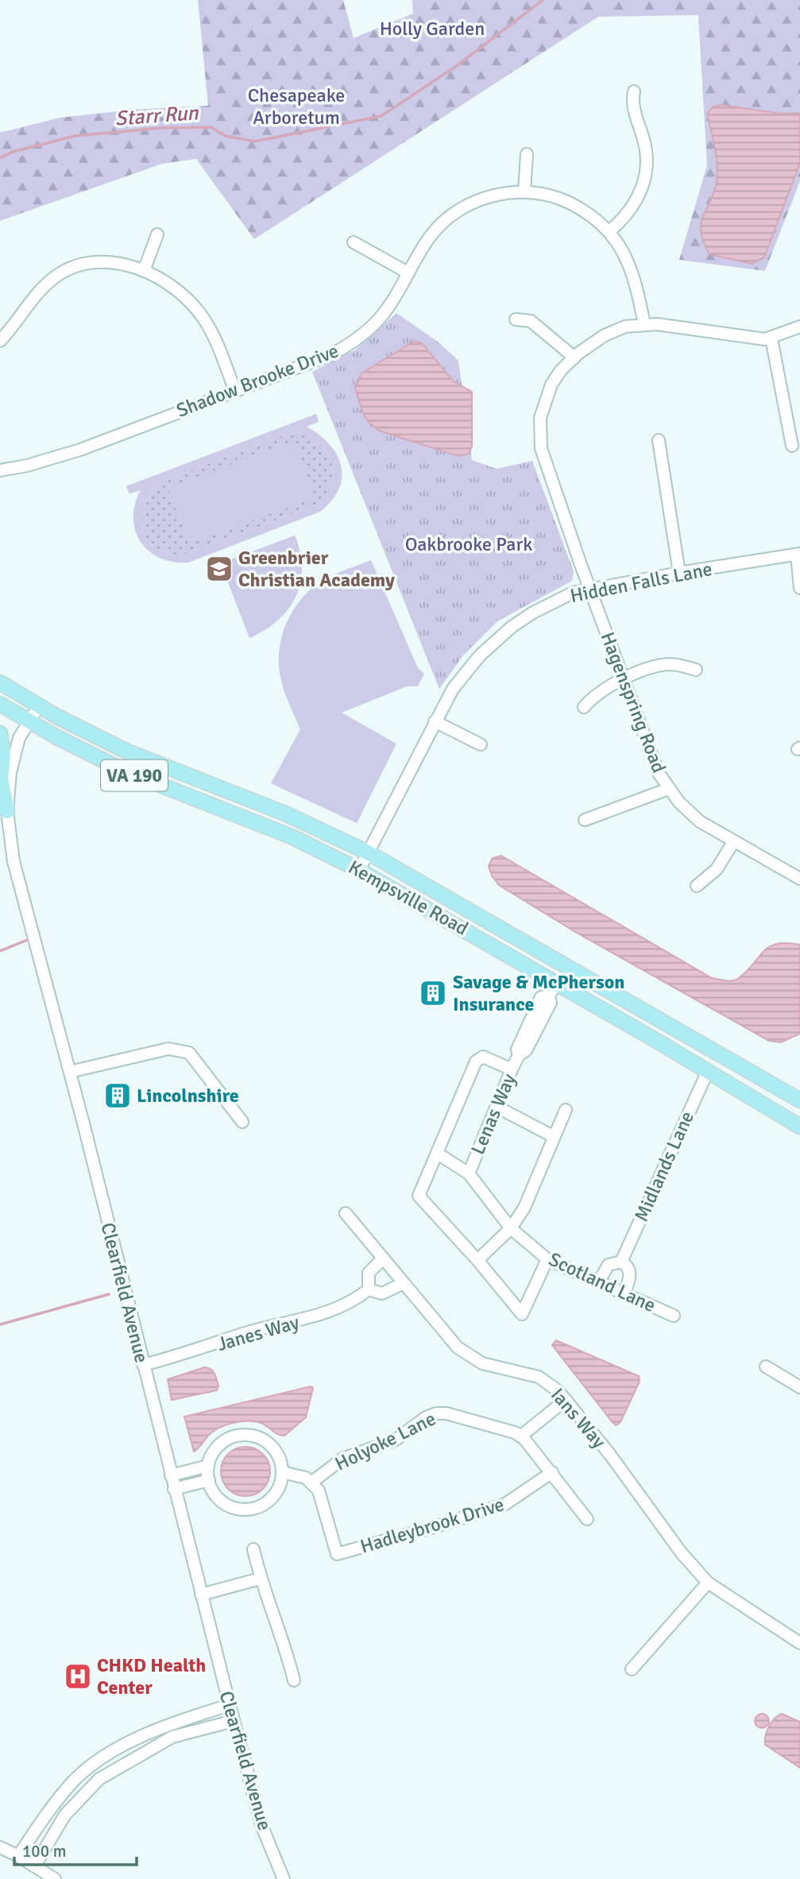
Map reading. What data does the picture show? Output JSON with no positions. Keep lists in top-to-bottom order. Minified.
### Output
{"streets":{"main road":["VA 190","Kempsville Road"],"street":["Shadow Brooke Drive","Hidden Falls Lane","Hagenspring Road","Lenas Way","Midlands Lane","Scotland Lane","Clearfield Avenue","Janes Way","Ians Way","Holyoke Lane","Hadleybrook Drive"]},"crossings":[["Shadow Brooke Drive","Hagenspring Road"],["Hidden Falls Lane","Hagenspring Road"],["Hidden Falls Lane","Kempsville Road"],["Kempsville Road","Lenas Way"],["Kempsville Road","Midlands Lane"],["Kempsville Road","Clearfield Avenue"],["Lenas Way","Scotland Lane"],["Midlands Lane","Scotland Lane"],["Clearfield Avenue","Janes Way"],["Janes Way","Ians Way"],["Holyoke Lane","Hadleybrook Drive"]],"water":["Starr Run"],"parks":["Holly Garden","Chesapeake Arboretum","Oakbrooke Park"],"places":{"school or university":["Greenbrier Christian Academy"],"building":["Savage & McPherson Insurance","Lincolnshire"],"hospital":["CHKD Health Center"]},"scale_bar":"100 m"}
